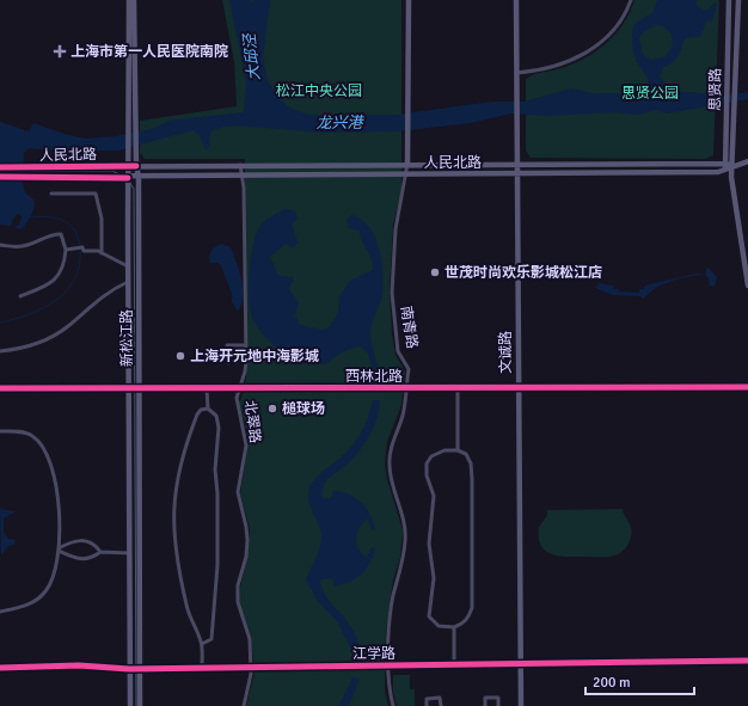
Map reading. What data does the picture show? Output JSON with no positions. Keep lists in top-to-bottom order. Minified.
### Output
{"streets":{"main road":["思贤路","人民北路","南青路","新松江路","文诚路","西林北路","江学路"],"street":["北翠路"]},"crossings":[["思贤路","人民北路"],["人民北路","南青路"],["人民北路","新松江路"],["人民北路","文诚路"],["人民北路","北翠路"],["南青路","西林北路"],["南青路","江学路"],["新松江路","西林北路"],["新松江路","江学路"],["文诚路","西林北路"],["文诚路","江学路"],["西林北路","北翠路"],["北翠路","江学路"]],"water":["大邱泾","龙兴港"],"parks":["松江中央公园","思贤公园"],"places":{"health":["上海市第一人民医院南院"],"other":["世茂时尚欢乐影城松江店","上海开元地中海影城","槌球场"]},"scale_bar":"200 m"}
